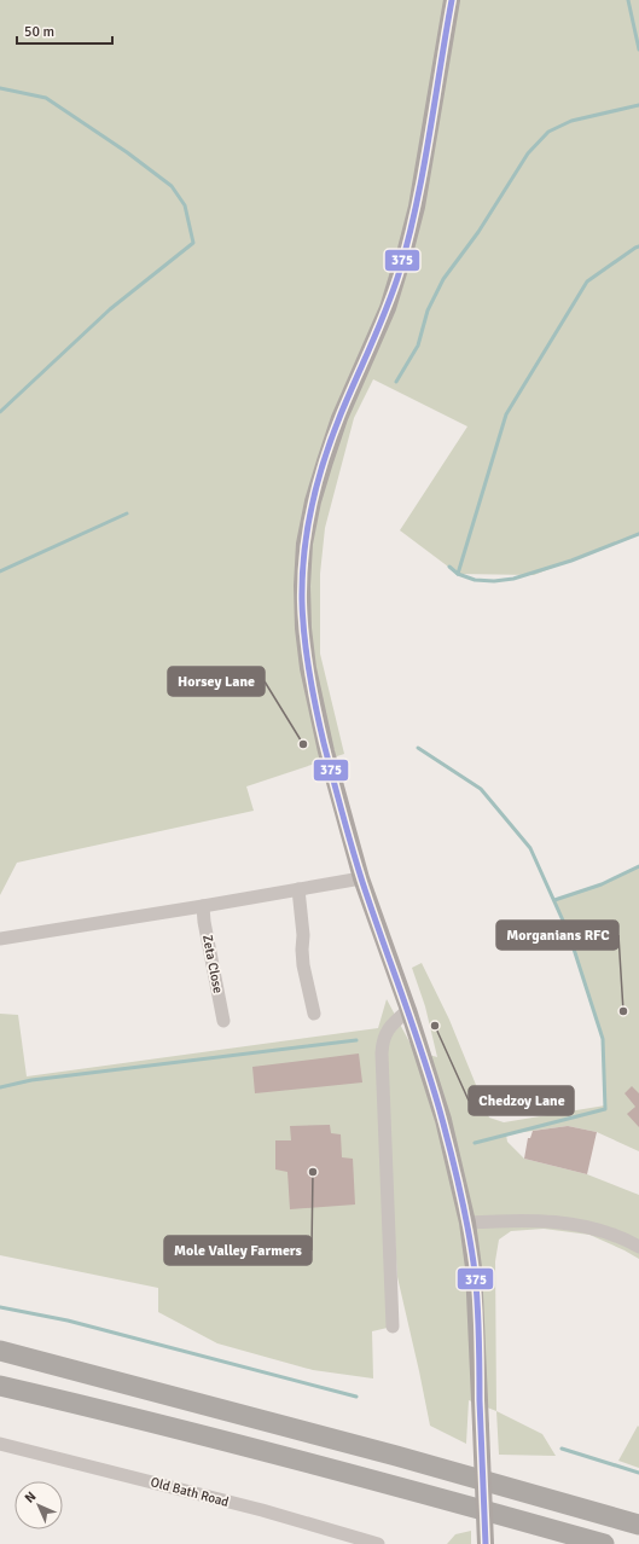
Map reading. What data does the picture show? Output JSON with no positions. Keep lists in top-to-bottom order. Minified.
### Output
{"streets":{"street":["Zeta Close","Old Bath Road"]},"places":["Horsey Lane","Morganians RFC","Chedzoy Lane","Mole Valley Farmers"],"lines":["transit line 375"],"scale_bar":"50 m","north":"top left"}
